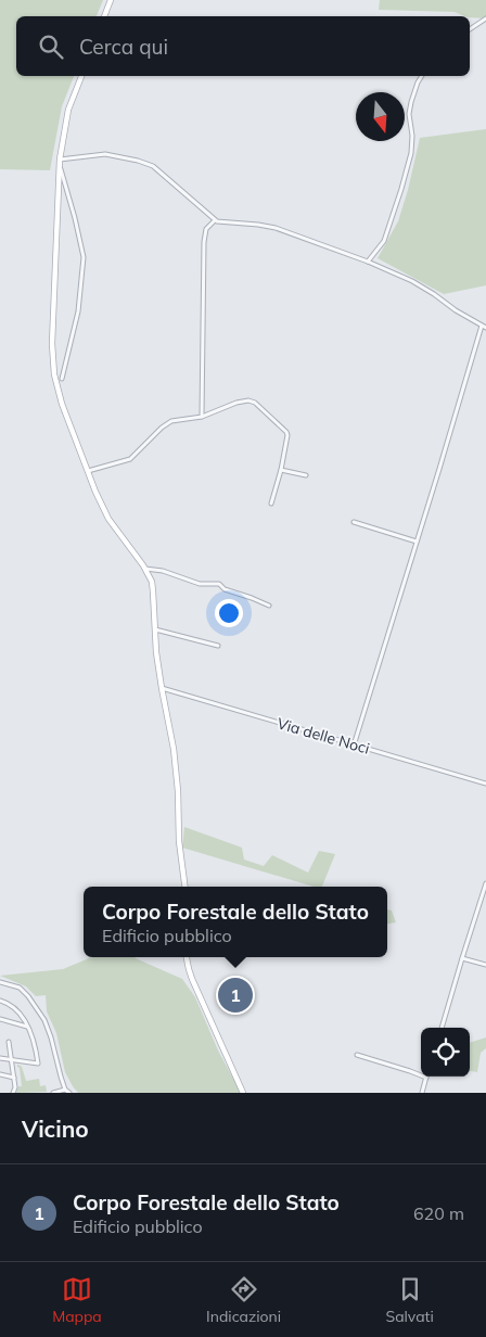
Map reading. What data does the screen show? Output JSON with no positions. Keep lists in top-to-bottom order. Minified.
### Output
{"streets":{"street":["Via delle Noci"]},"north":"bottom","page":{"search":"Cerca qui","popup":["Corpo Forestale dello Stato","Edificio pubblico"],"pins":"1","heading":"Vicino","list":[{"mark":"1","name":"Corpo Forestale dello Stato","note":"Edificio pubblico","value":"620 m"}],"nav":["Mappa","Indicazioni","Salvati"]}}
